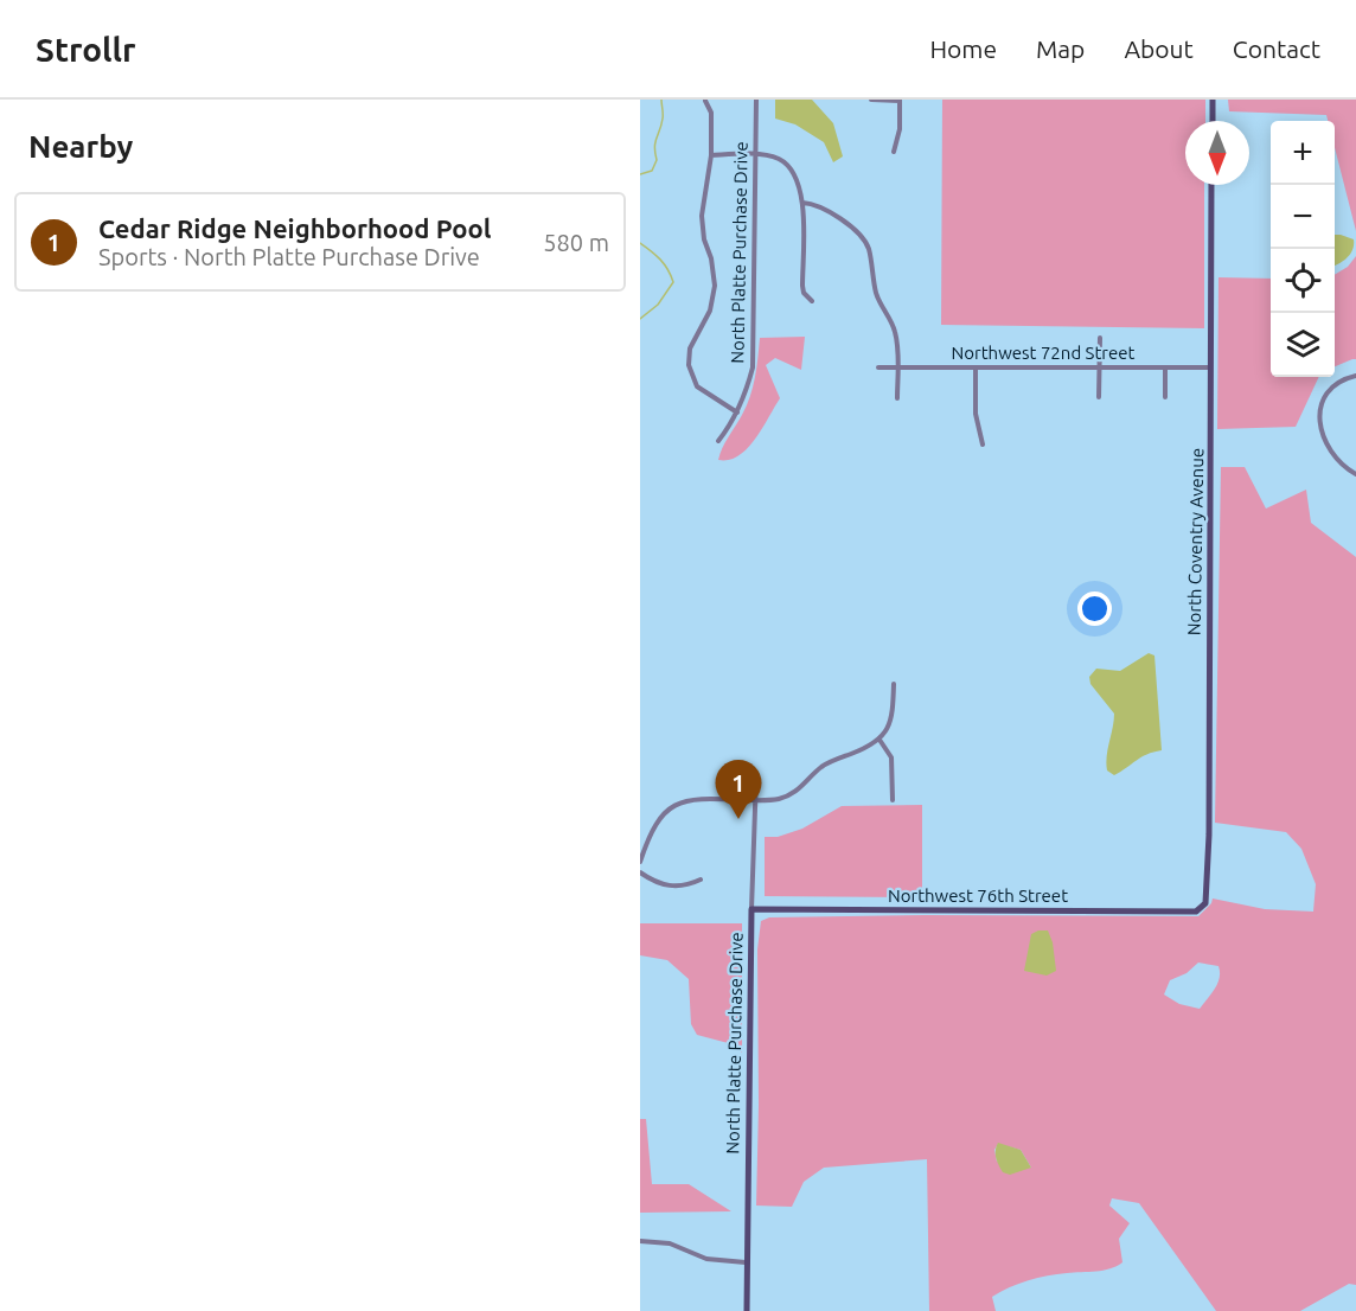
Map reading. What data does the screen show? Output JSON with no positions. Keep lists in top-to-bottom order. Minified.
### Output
{"streets":{"street":["North Platte Purchase Drive","Northwest 72nd Street","North Coventry Avenue","Northwest 76th Street"]},"crossings":[["North Platte Purchase Drive","Northwest 76th Street"],["Northwest 72nd Street","North Coventry Avenue"],["North Coventry Avenue","Northwest 76th Street"]],"north":"bottom","page":{"header":"Strollr","nav":["Home","Map","About","Contact"],"heading":"Nearby","map_buttons":["+","−"],"list":[{"mark":"1","name":"Cedar Ridge Neighborhood Pool","note":"Sports · North Platte Purchase Drive","value":"580 m"}],"pins":"1"}}
